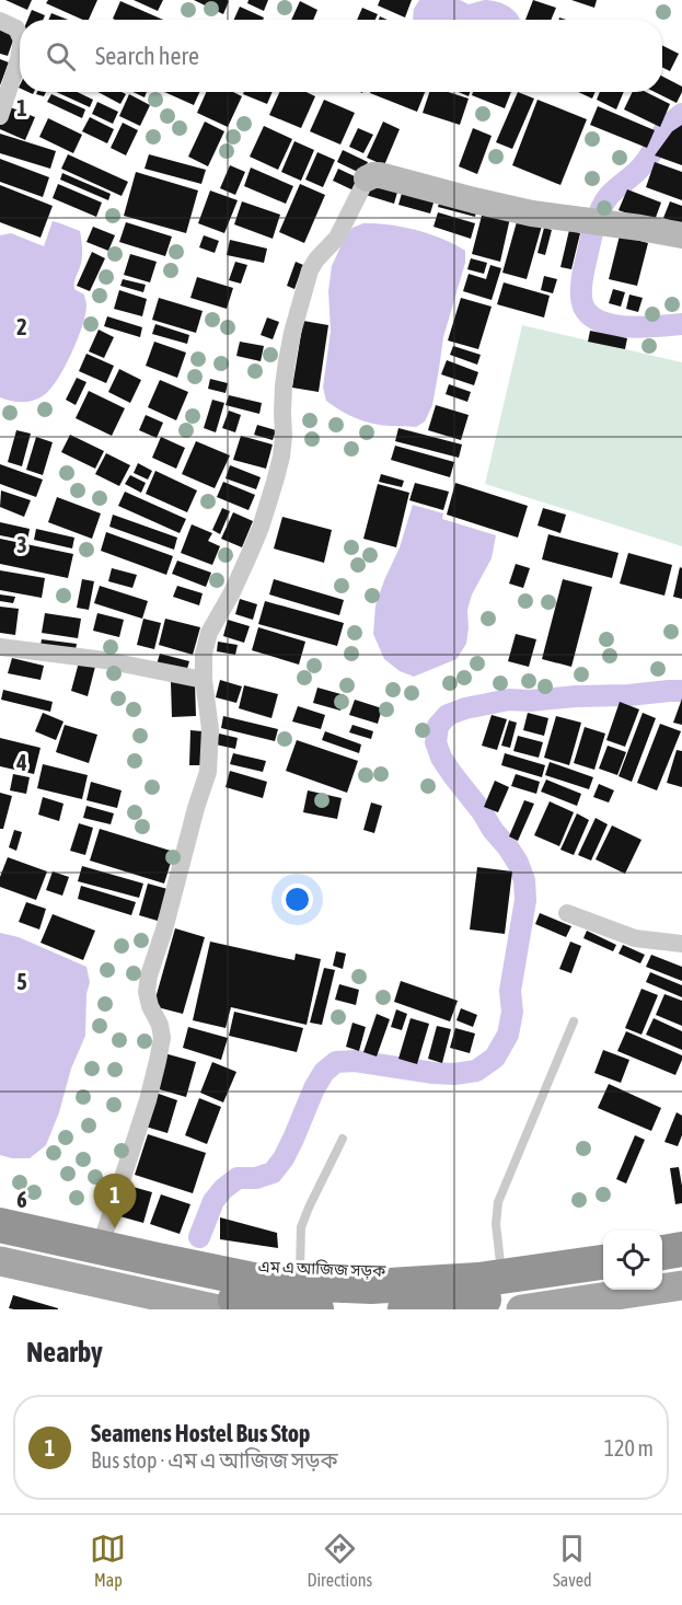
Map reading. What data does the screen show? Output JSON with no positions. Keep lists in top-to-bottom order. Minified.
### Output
{"streets":{"main road":["এম এ আজিজ সড়ক"]},"page":{"search":"Search here","pins":"1","heading":"Nearby","list":[{"mark":"1","name":"Seamens Hostel Bus Stop","note":"Bus stop · এম এ আজিজ সড়ক","value":"120 m"}],"nav":["Map","Directions","Saved"]},"grid":{"rows":["1","2","3","4","5","6"]}}
